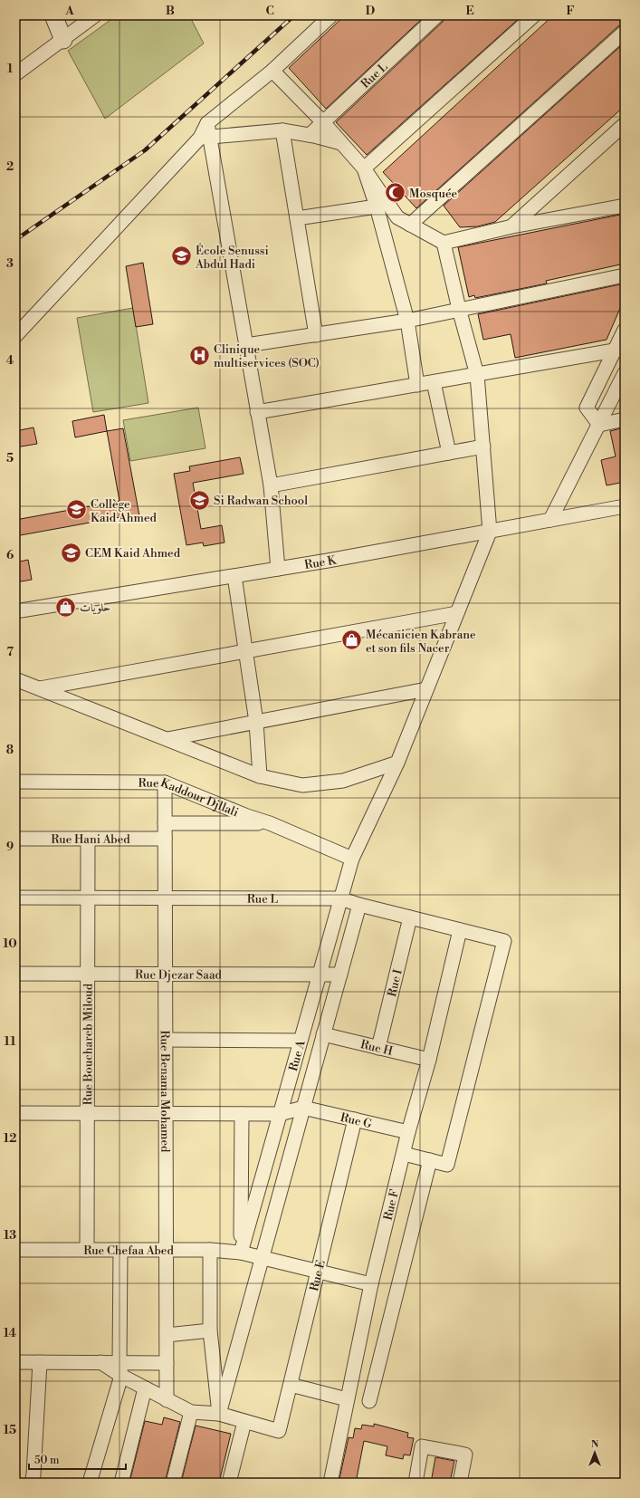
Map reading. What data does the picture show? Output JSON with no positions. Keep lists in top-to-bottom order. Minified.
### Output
{"streets":{"street":["Rue L","Rue K","Rue Kaddour Djllali","Rue Hani Abed","Rue Djezar Saad","Rue I","Rue Bouchareb Miloud","Rue H","Rue A","Rue Benama Mohamed","Rue G","Rue F","Rue Chefaa Abed","Rue E"]},"crossings":[["Rue L","Rue I"],["Rue L","Rue Bouchareb Miloud"],["Rue L","Rue A"],["Rue L","Rue Benama Mohamed"],["Rue L","Rue F"],["Rue K","Rue A"],["Rue Kaddour Djllali","Rue A"],["Rue Kaddour Djllali","Rue Benama Mohamed"],["Rue Hani Abed","Rue Bouchareb Miloud"],["Rue Hani Abed","Rue Benama Mohamed"],["Rue Djezar Saad","Rue Bouchareb Miloud"],["Rue Djezar Saad","Rue A"],["Rue Djezar Saad","Rue Benama Mohamed"],["Rue I","Rue H"],["Rue Bouchareb Miloud","Rue Chefaa Abed"],["Rue H","Rue A"],["Rue H","Rue Benama Mohamed"],["Rue H","Rue F"],["Rue A","Rue Chefaa Abed"],["Rue Benama Mohamed","Rue Chefaa Abed"],["Rue G","Rue F"],["Rue G","Rue E"],["Rue F","Rue Chefaa Abed"],["Rue Chefaa Abed","Rue E"]],"places":{"mosque":["Mosquée"],"school or university":["École Senussi Abdul Hadi","Si Radwan School","Collège Kaid Ahmed","CEM Kaid Ahmed"],"hospital":["Clinique multiservices (SOC)"],"shop":["حلويات","Mécanicien Kabrane et son fils Nacer"]},"scale_bar":"50 m","north":"top","grid":{"columns":["A","B","C","D","E","F"],"rows":["1","2","3","4","5","6","7","8","9","10","11","12","13","14","15"]}}
